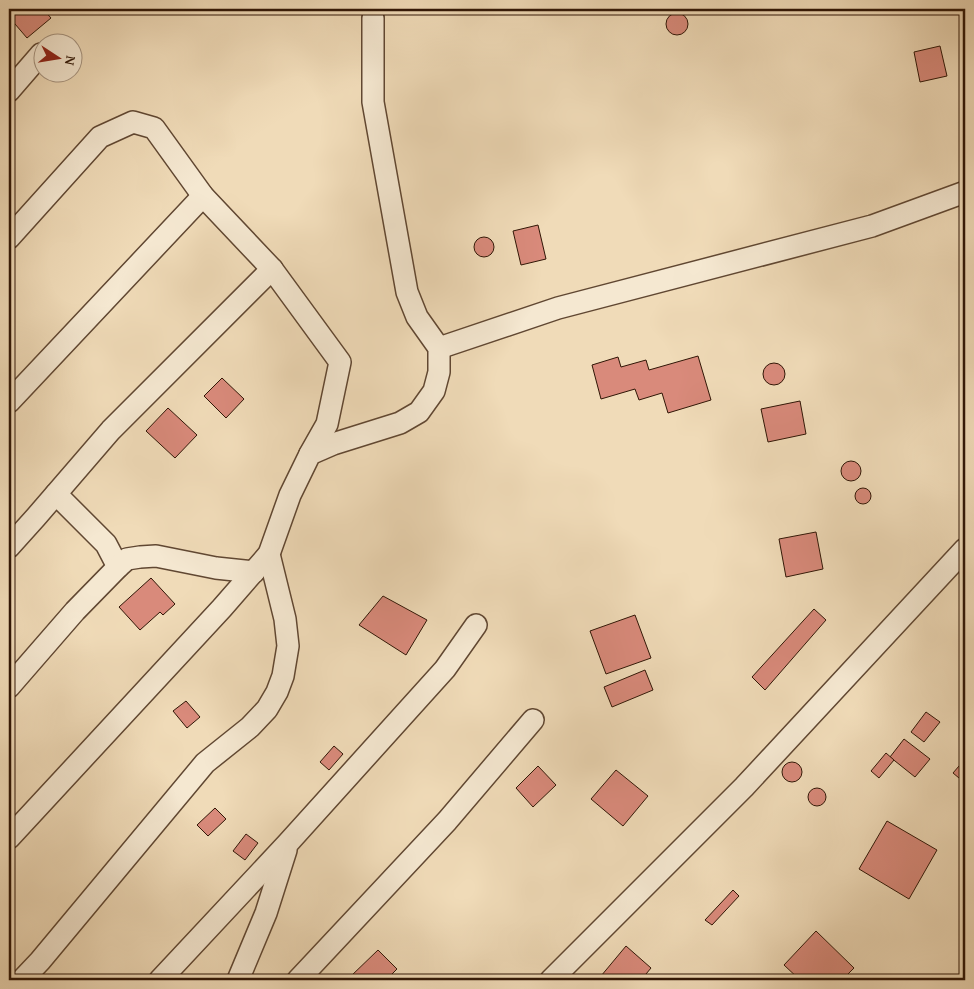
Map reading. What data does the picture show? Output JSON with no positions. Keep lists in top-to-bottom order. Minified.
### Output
{"north":"right"}
